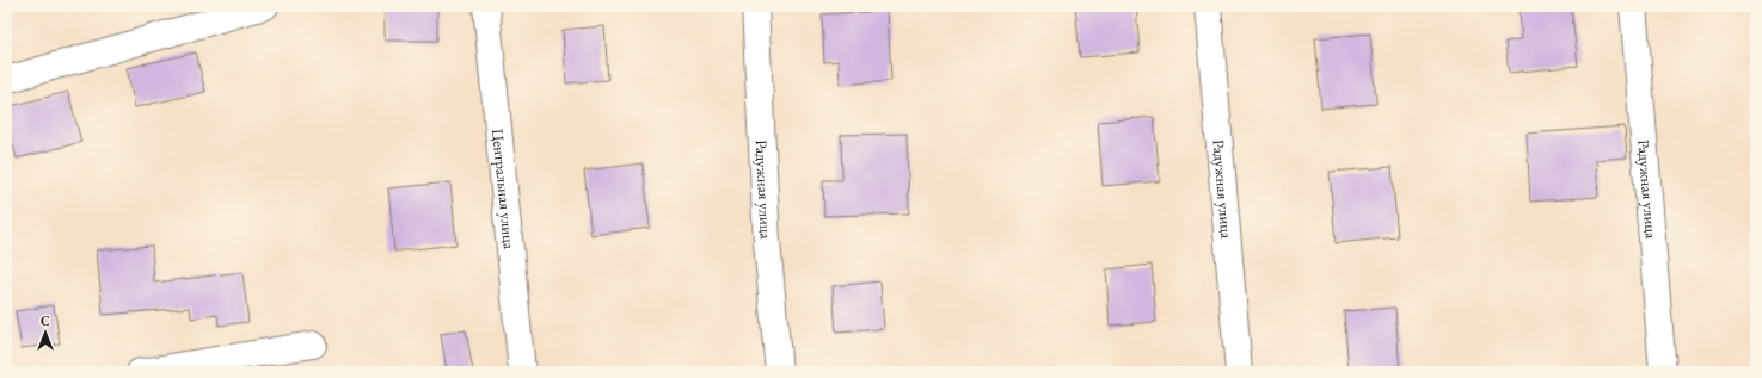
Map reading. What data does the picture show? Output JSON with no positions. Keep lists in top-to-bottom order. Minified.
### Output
{"streets":{"street":["Радужная улица","Центральная улица"]},"north":"top"}
